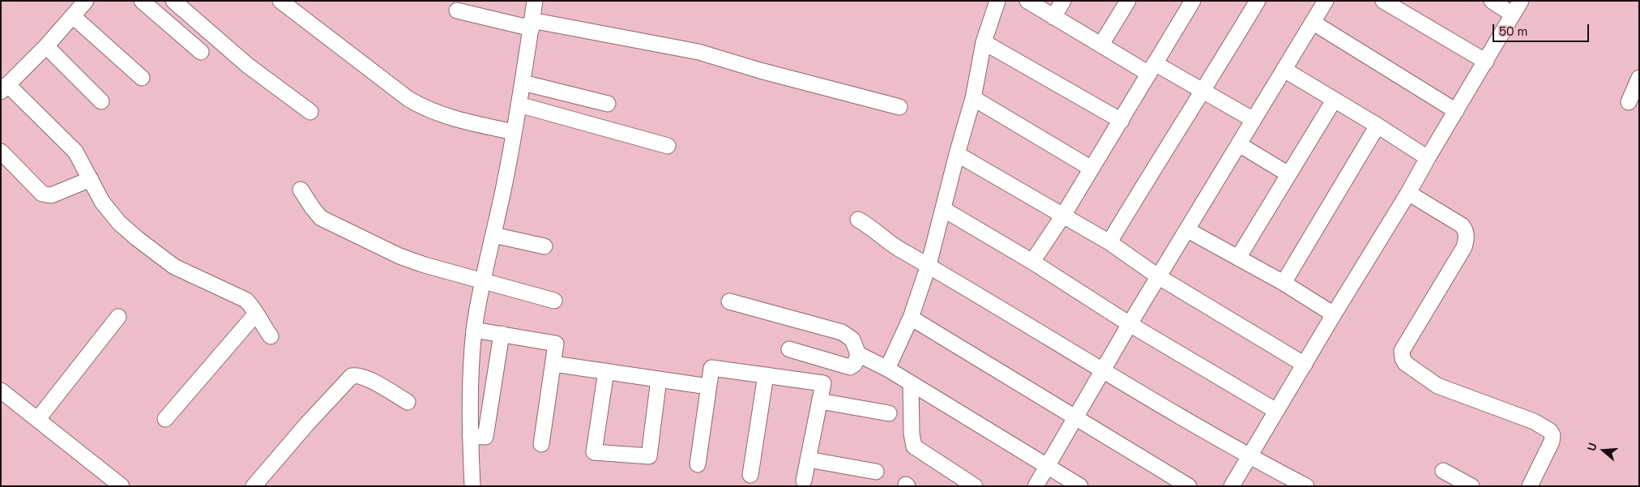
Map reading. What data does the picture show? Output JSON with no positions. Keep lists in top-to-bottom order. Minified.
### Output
{"scale_bar":"50 m","north":"left"}
